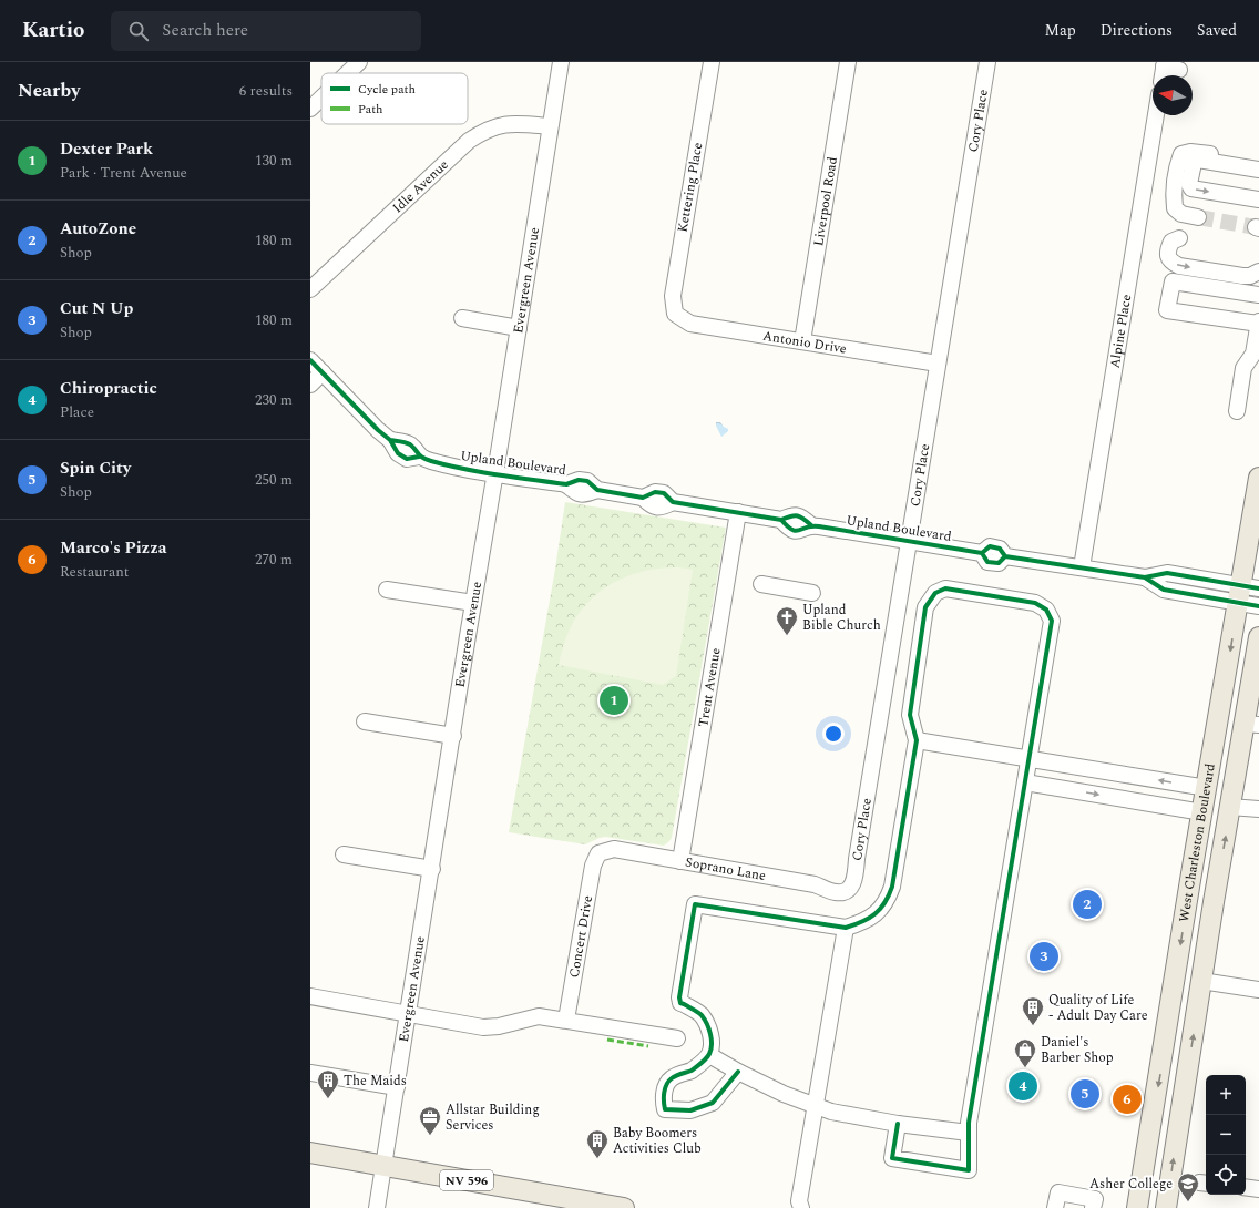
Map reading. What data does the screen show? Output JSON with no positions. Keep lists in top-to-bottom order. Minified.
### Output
{"streets":{"main road":["West Charleston Boulevard","NV 596"],"street":["Cory Place","Idle Avenue","Kettering Place","Liverpool Road","Evergreen Avenue","Alpine Place","Antonio Drive","Upland Boulevard","Trent Avenue","Soprano Lane","Concert Drive"]},"crossings":[["Cory Place","Antonio Drive"],["Cory Place","Upland Boulevard"],["Cory Place","Soprano Lane"],["Idle Avenue","Evergreen Avenue"],["Kettering Place","Antonio Drive"],["Liverpool Road","Antonio Drive"],["Evergreen Avenue","Upland Boulevard"],["Evergreen Avenue","NV 596"],["Alpine Place","Upland Boulevard"],["Upland Boulevard","Trent Avenue"],["Upland Boulevard","West Charleston Boulevard"],["Trent Avenue","Soprano Lane"],["Soprano Lane","Concert Drive"]],"places":{"church":["Upland Bible Church"],"building":["Quality of Life - Adult Day Care","The Maids","Baby Boomers Activities Club"],"shop":["Daniel's Barber Shop"],"office":["Allstar Building Services"],"school or university":["Asher College"]},"legend":["Cycle path","Path"],"north":"left","page":{"header":"Kartio","search":"Search here","nav":["Map","Directions","Saved"],"heading":["Nearby","6 results"],"list":[{"mark":"1","name":"Dexter Park","note":"Park · Trent Avenue","value":"130 m"},{"mark":"2","name":"AutoZone","note":"Shop","value":"180 m"},{"mark":"3","name":"Cut N Up","note":"Shop","value":"180 m"},{"mark":"4","name":"Chiropractic","note":"Place","value":"230 m"},{"mark":"5","name":"Spin City","note":"Shop","value":"250 m"},{"mark":"6","name":"Marco's Pizza","note":"Restaurant","value":"270 m"}],"pins":["1","2","3","4","5","6"],"map_buttons":["+","−"]}}
